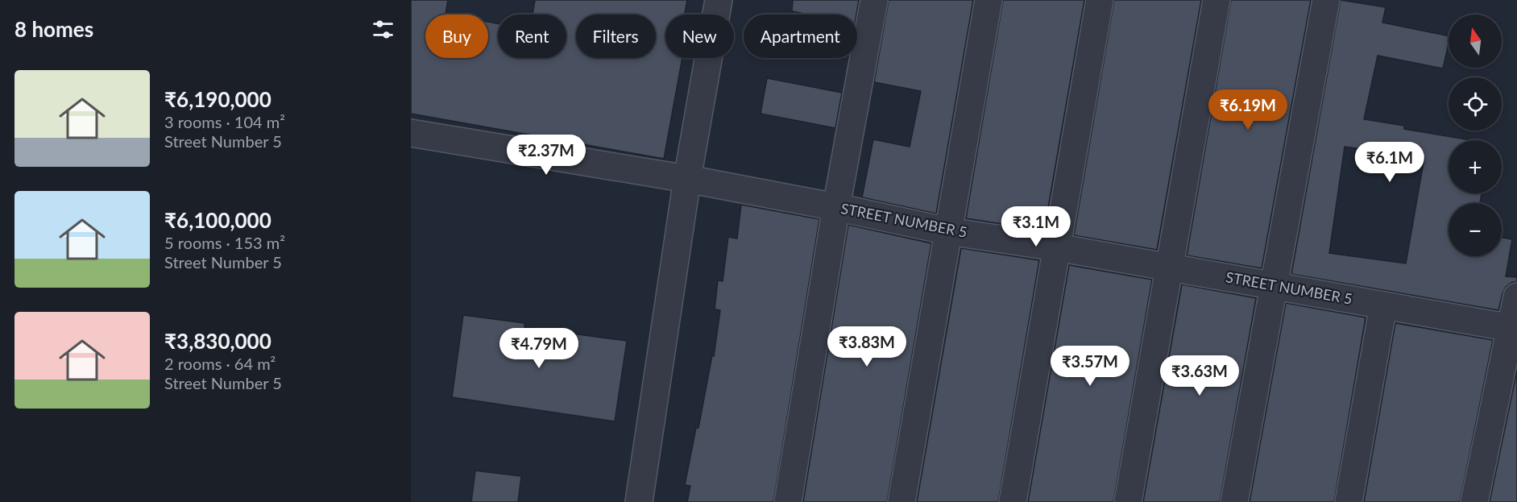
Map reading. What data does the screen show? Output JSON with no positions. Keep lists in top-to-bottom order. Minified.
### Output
{"streets":{"street":["STREET NUMBER 5"]},"north":"top","page":{"heading":"8 homes","map_buttons":["+","−"],"chip":["Buy","Rent","Filters","New","Apartment"],"list":[{"name":"₹6,190,000","note":"3 rooms · 104 m² · Street Number 5"},{"name":"₹6,100,000","note":"5 rooms · 153 m² · Street Number 5"},{"name":"₹3,830,000","note":"2 rooms · 64 m² · Street Number 5"}],"price":["₹6.19M","₹2.37M","₹6.1M","₹3.1M","₹3.83M","₹4.79M","₹3.57M","₹3.63M"]}}
